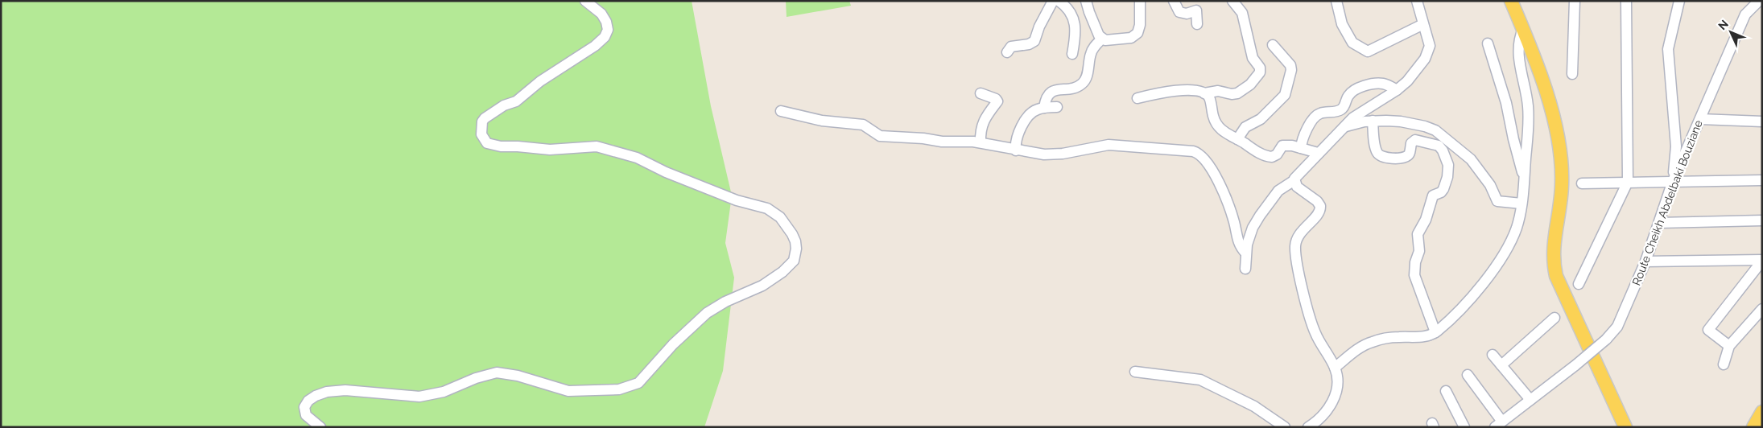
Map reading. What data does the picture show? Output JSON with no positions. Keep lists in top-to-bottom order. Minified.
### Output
{"streets":{"street":["Route Cheikh Abdelbaki Bouziane"]},"north":"top left"}
